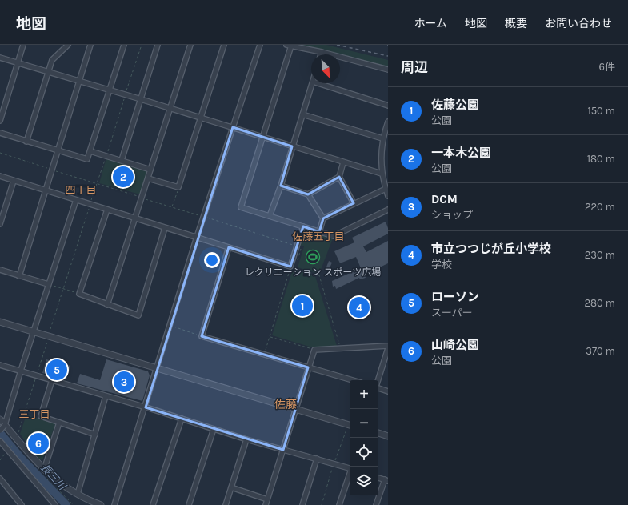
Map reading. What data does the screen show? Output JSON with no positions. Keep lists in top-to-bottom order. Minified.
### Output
{"districts":["四丁目","佐藤五丁目","佐藤","三丁目"],"water":["長三川"],"places":{"sports":["レクリエーション スポーツ広場"]},"north":"bottom right","page":{"header":"地図","nav":["ホーム","地図","概要","お問い合わせ"],"heading":["周辺","6件"],"list":[{"mark":"1","name":"佐藤公園","note":"公園","value":"150 m"},{"mark":"2","name":"一本木公園","note":"公園","value":"180 m"},{"mark":"3","name":"DCM","note":"ショップ","value":"220 m"},{"mark":"4","name":"市立つつじが丘小学校","note":"学校","value":"230 m"},{"mark":"5","name":"ローソン","note":"スーパー","value":"280 m"},{"mark":"6","name":"山崎公園","note":"公園","value":"370 m"}],"pins":["2","1","4","5","3","6"],"map_buttons":["+","−"]}}
